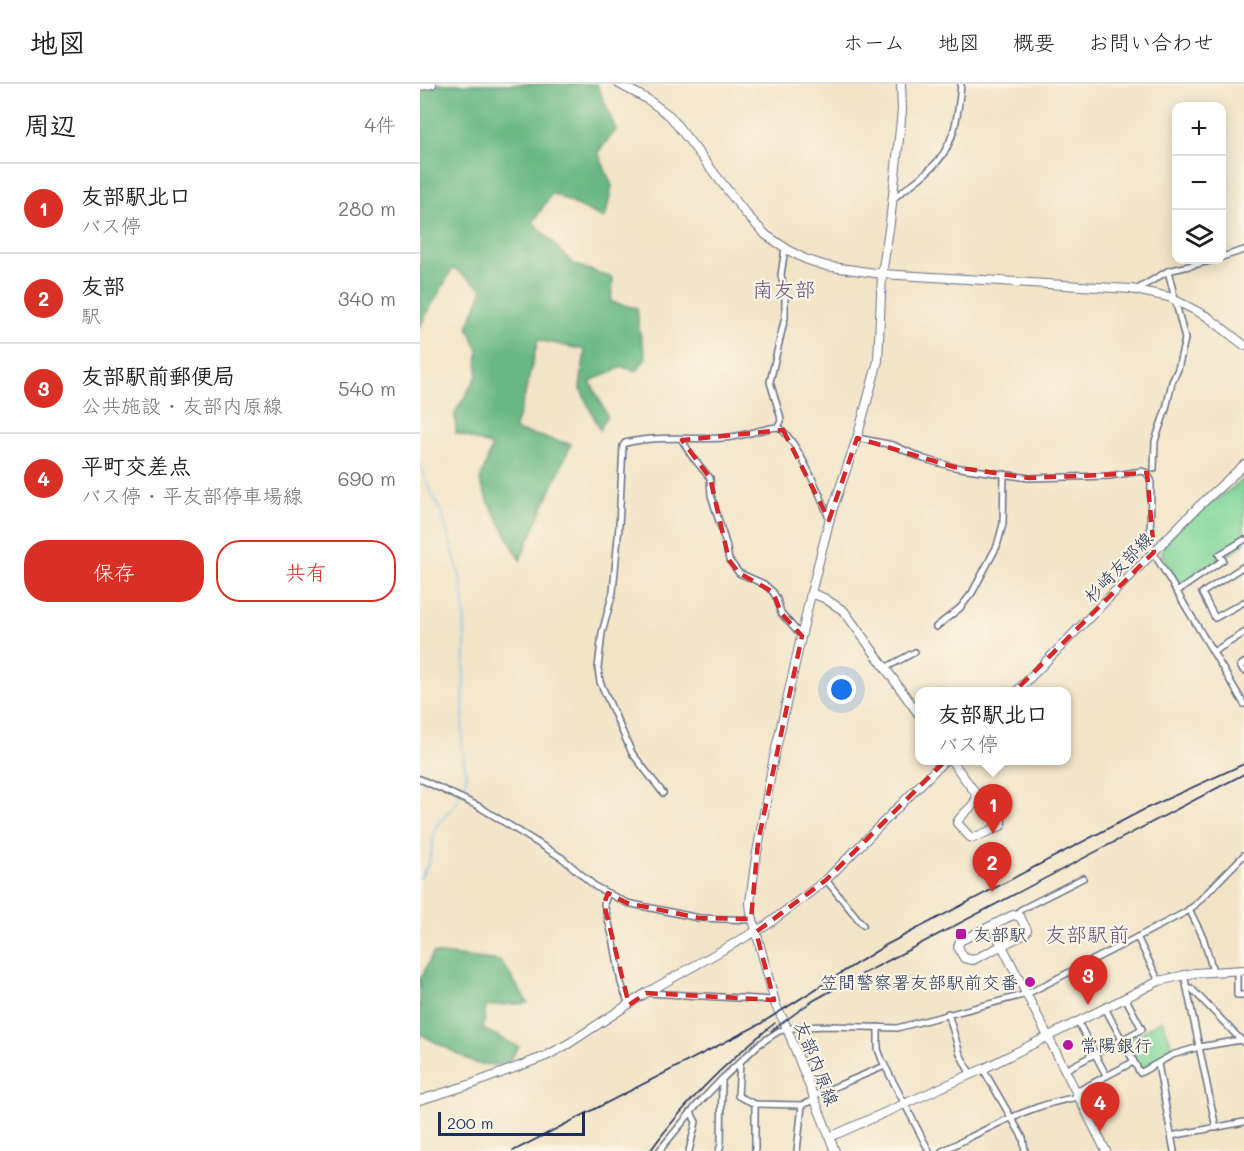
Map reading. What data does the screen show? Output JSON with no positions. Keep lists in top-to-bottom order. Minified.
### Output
{"streets":{"street":["杉崎友部線","友部内原線"]},"districts":["南友部","友部駅前"],"places":{"transit":["友部駅"],"other":["笠間警察署友部駅前交番","常陽銀行"]},"scale_bar":"200 m","page":{"header":"地図","nav":["ホーム","地図","概要","お問い合わせ"],"heading":["周辺","4件"],"map_buttons":["+","−"],"list":[{"mark":"1","name":"友部駅北口","note":"バス停","value":"280 m"},{"mark":"2","name":"友部","note":"駅","value":"340 m"},{"mark":"3","name":"友部駅前郵便局","note":"公共施設 · 友部内原線","value":"540 m"},{"mark":"4","name":"平町交差点","note":"バス停 · 平友部停車場線","value":"690 m"}],"buttons":["保存","共有"],"popup":["友部駅北口","バス停"],"pins":["1","2","3","4"],"scale":"200 m"}}
